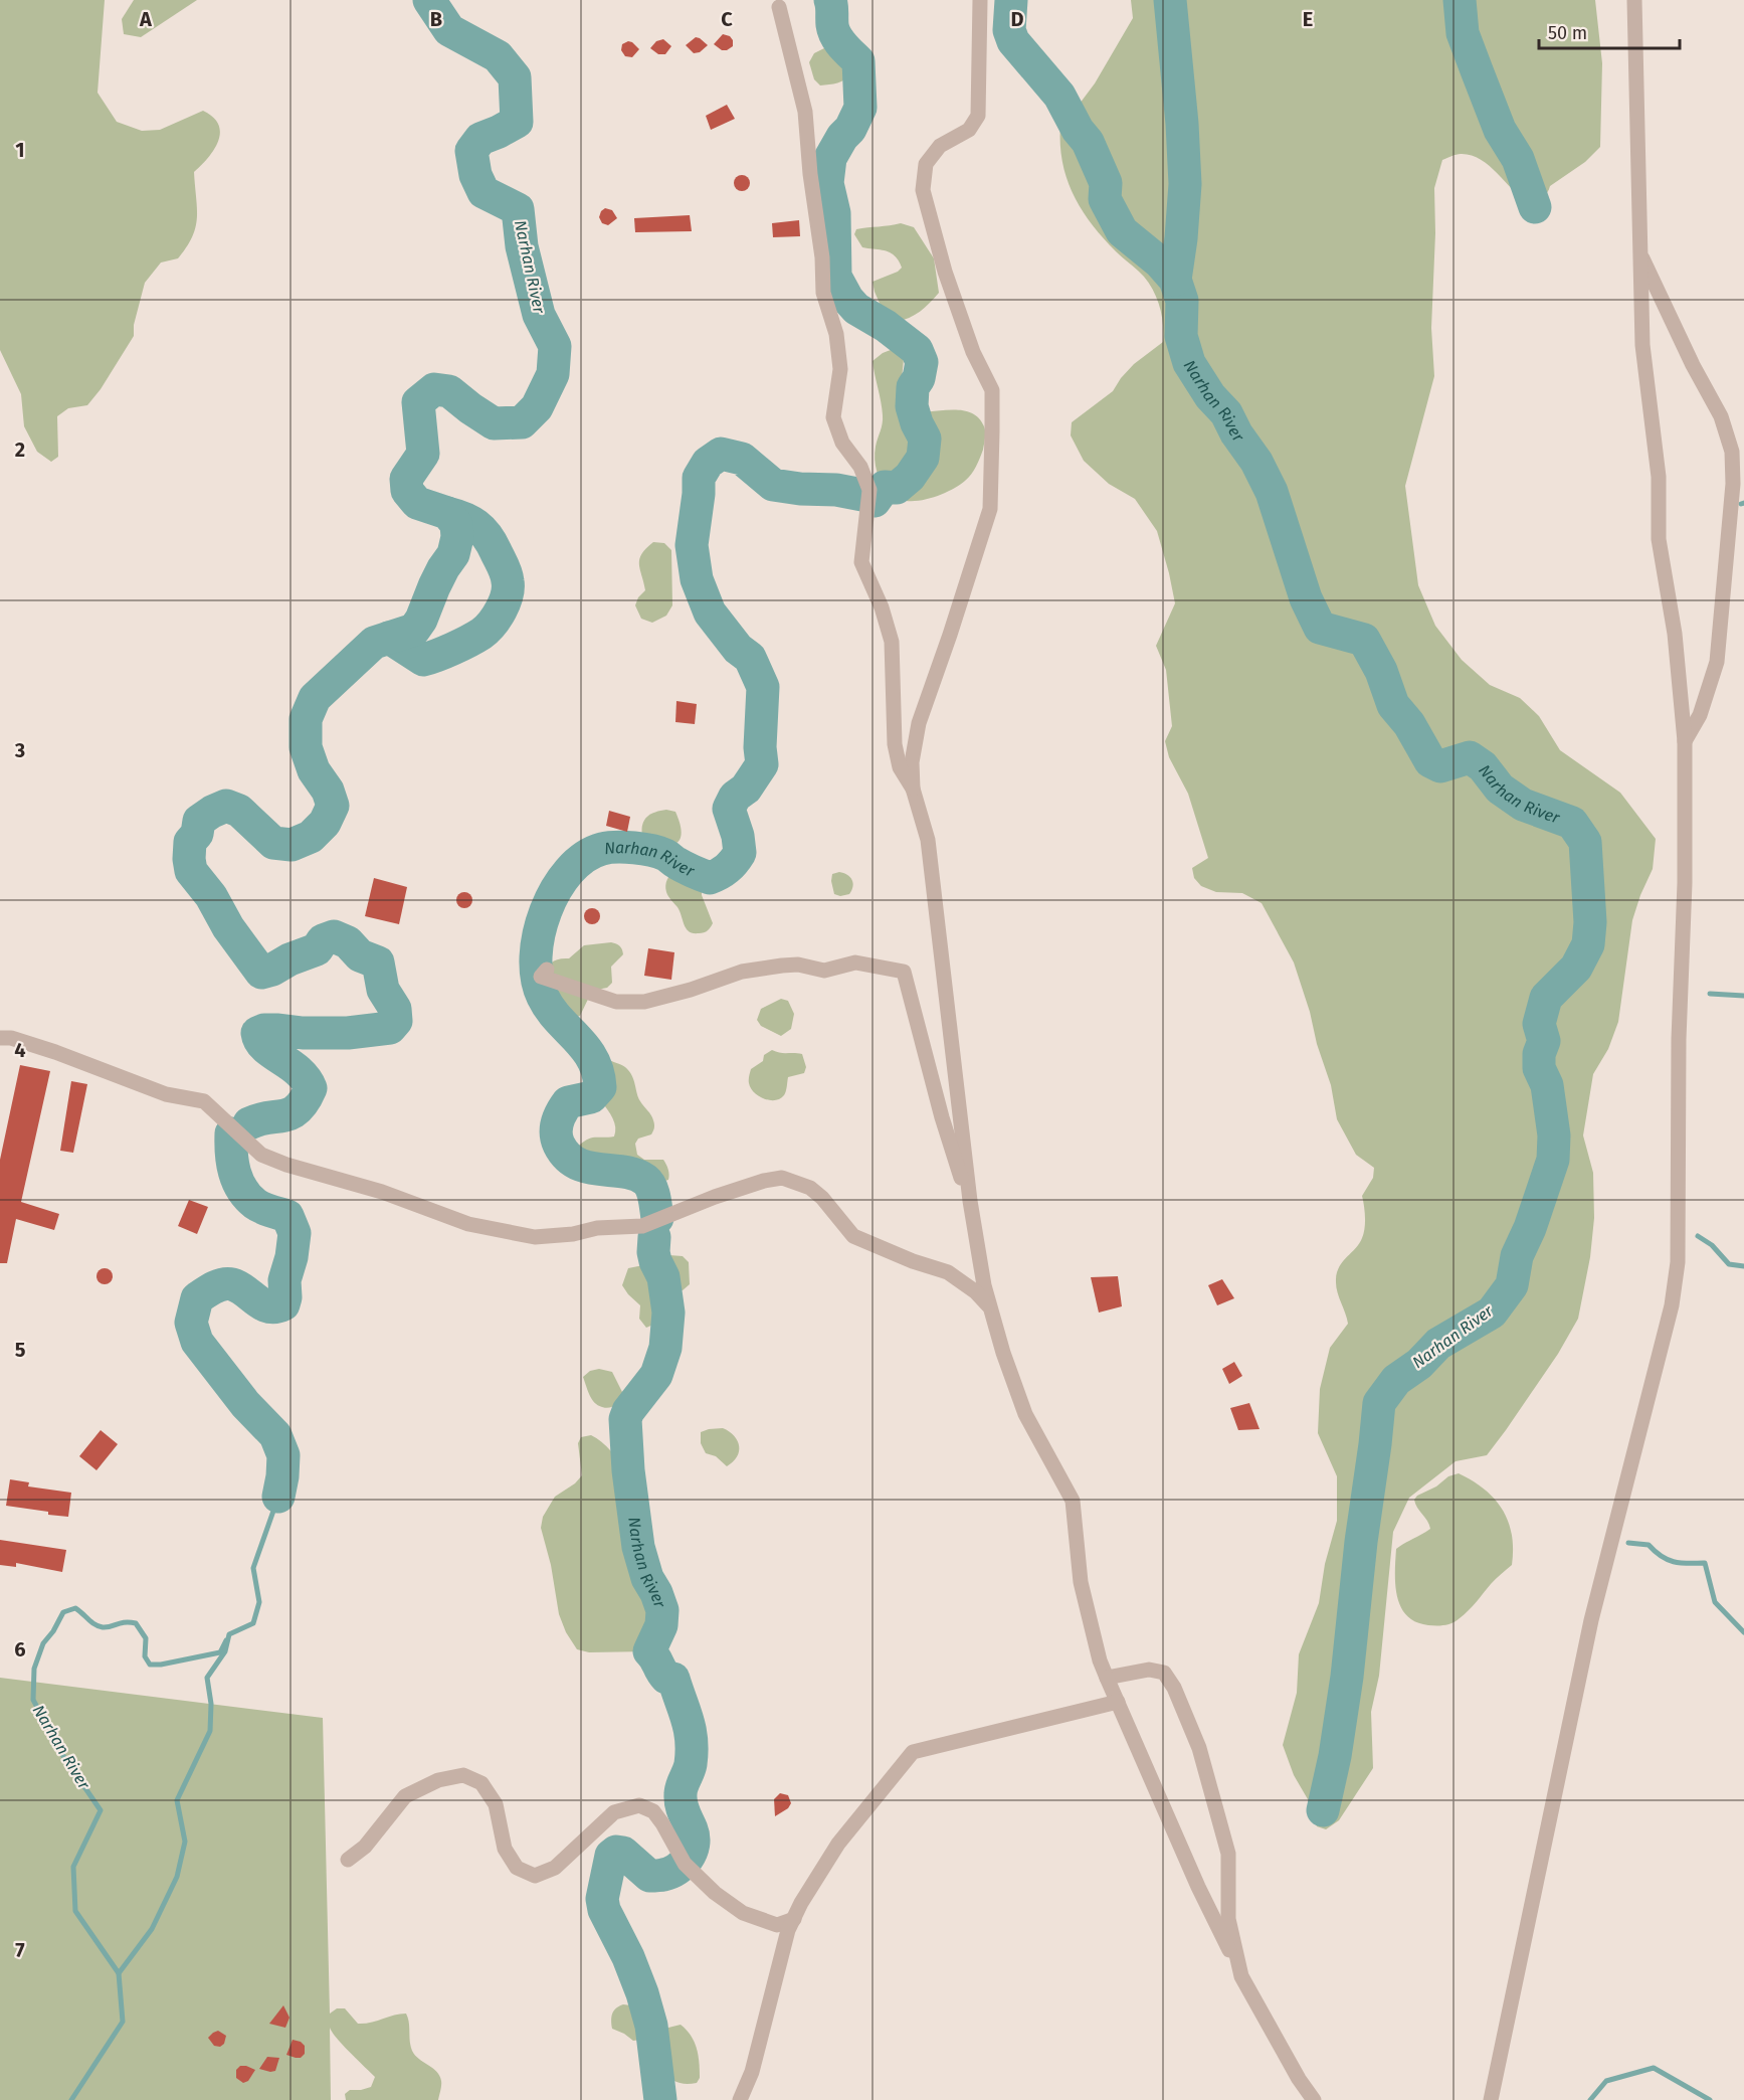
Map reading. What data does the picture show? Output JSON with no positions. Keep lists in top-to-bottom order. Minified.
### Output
{"water":["Narhan River"],"scale_bar":"50 m","grid":{"columns":["A","B","C","D","E"],"rows":["1","2","3","4","5","6","7"]}}
